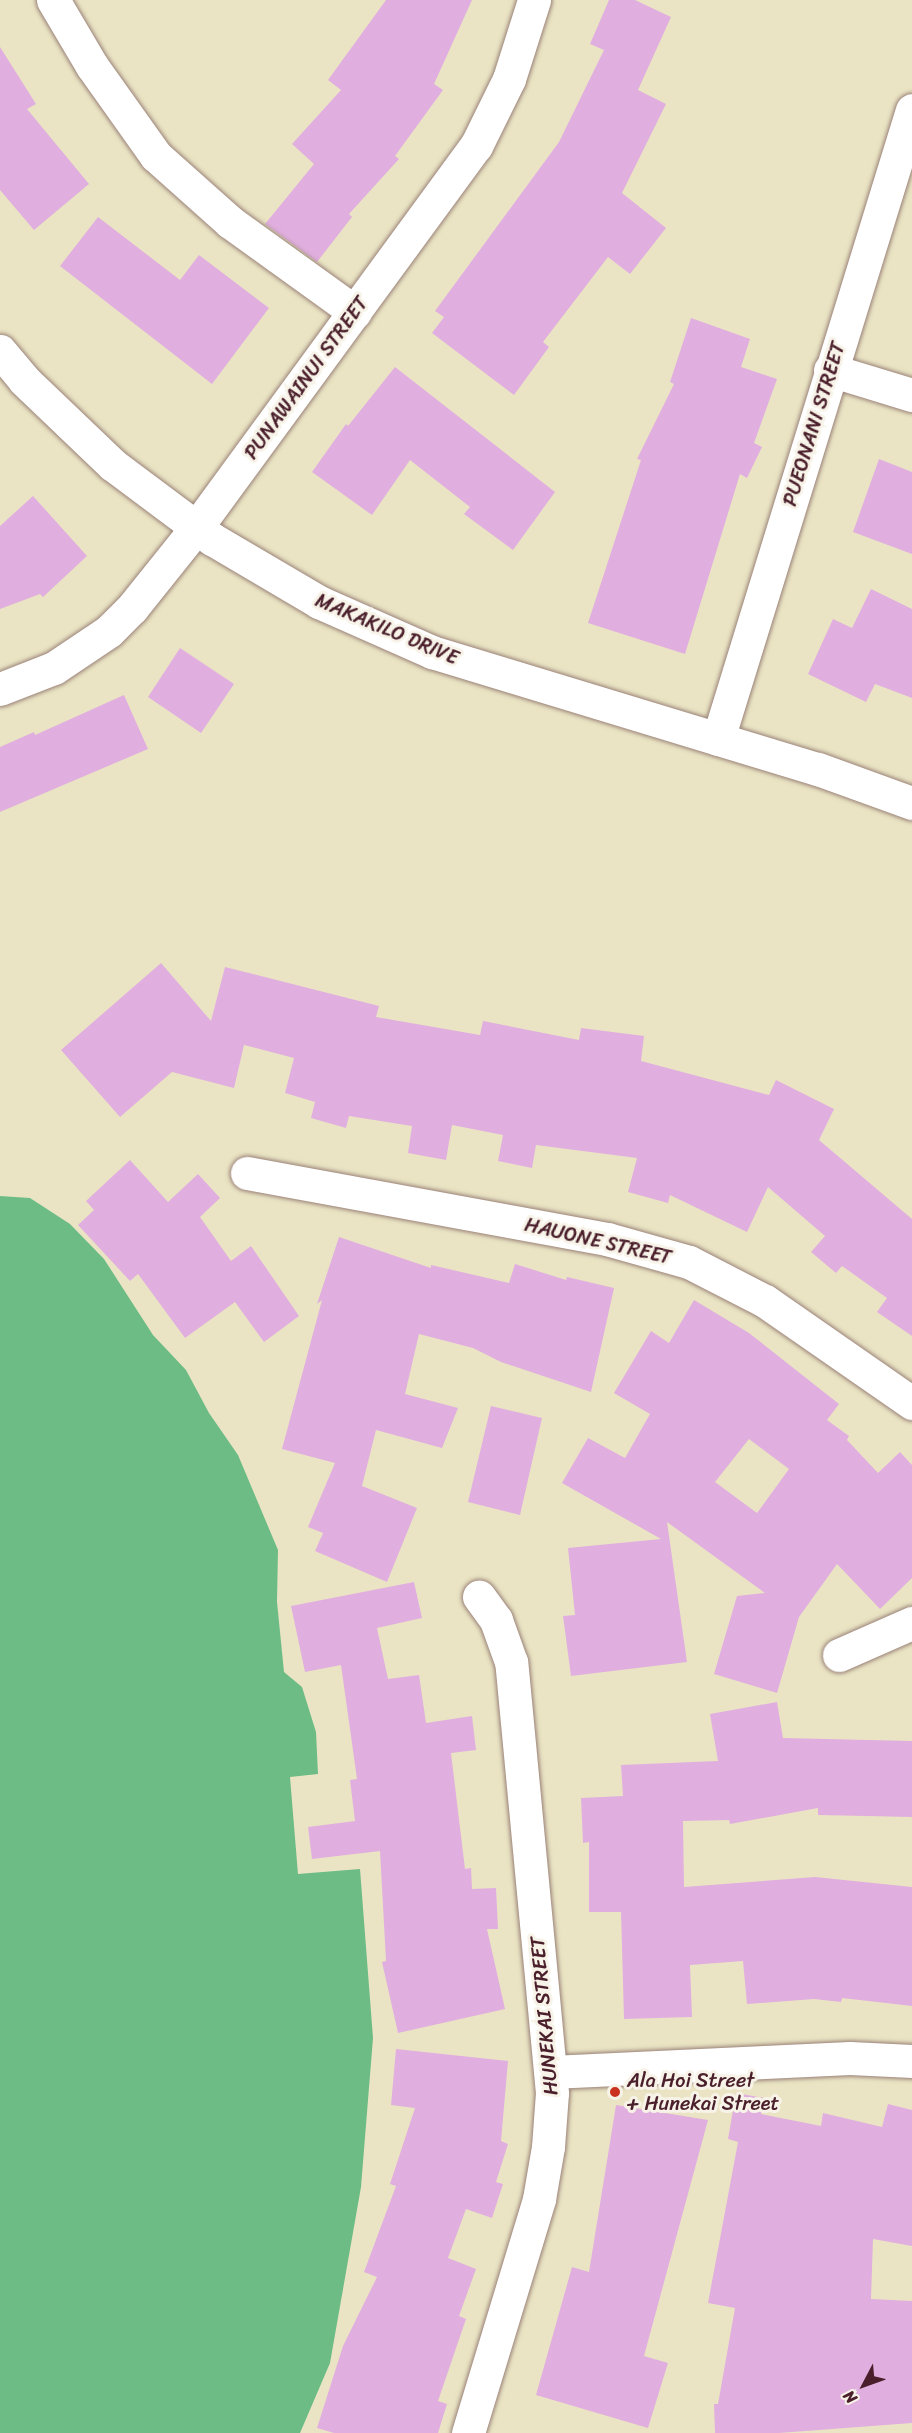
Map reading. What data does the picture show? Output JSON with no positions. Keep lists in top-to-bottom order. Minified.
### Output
{"streets":{"street":["PUNAWAINUI STREET","PUEONANI STREET","MAKAKILO DRIVE","HAUONE STREET","HUNEKAI STREET"]},"crossings":[["PUNAWAINUI STREET","MAKAKILO DRIVE"],["PUEONANI STREET","MAKAKILO DRIVE"]],"places":["Ala Hoi Street + Hunekai Street"],"north":"bottom left"}
